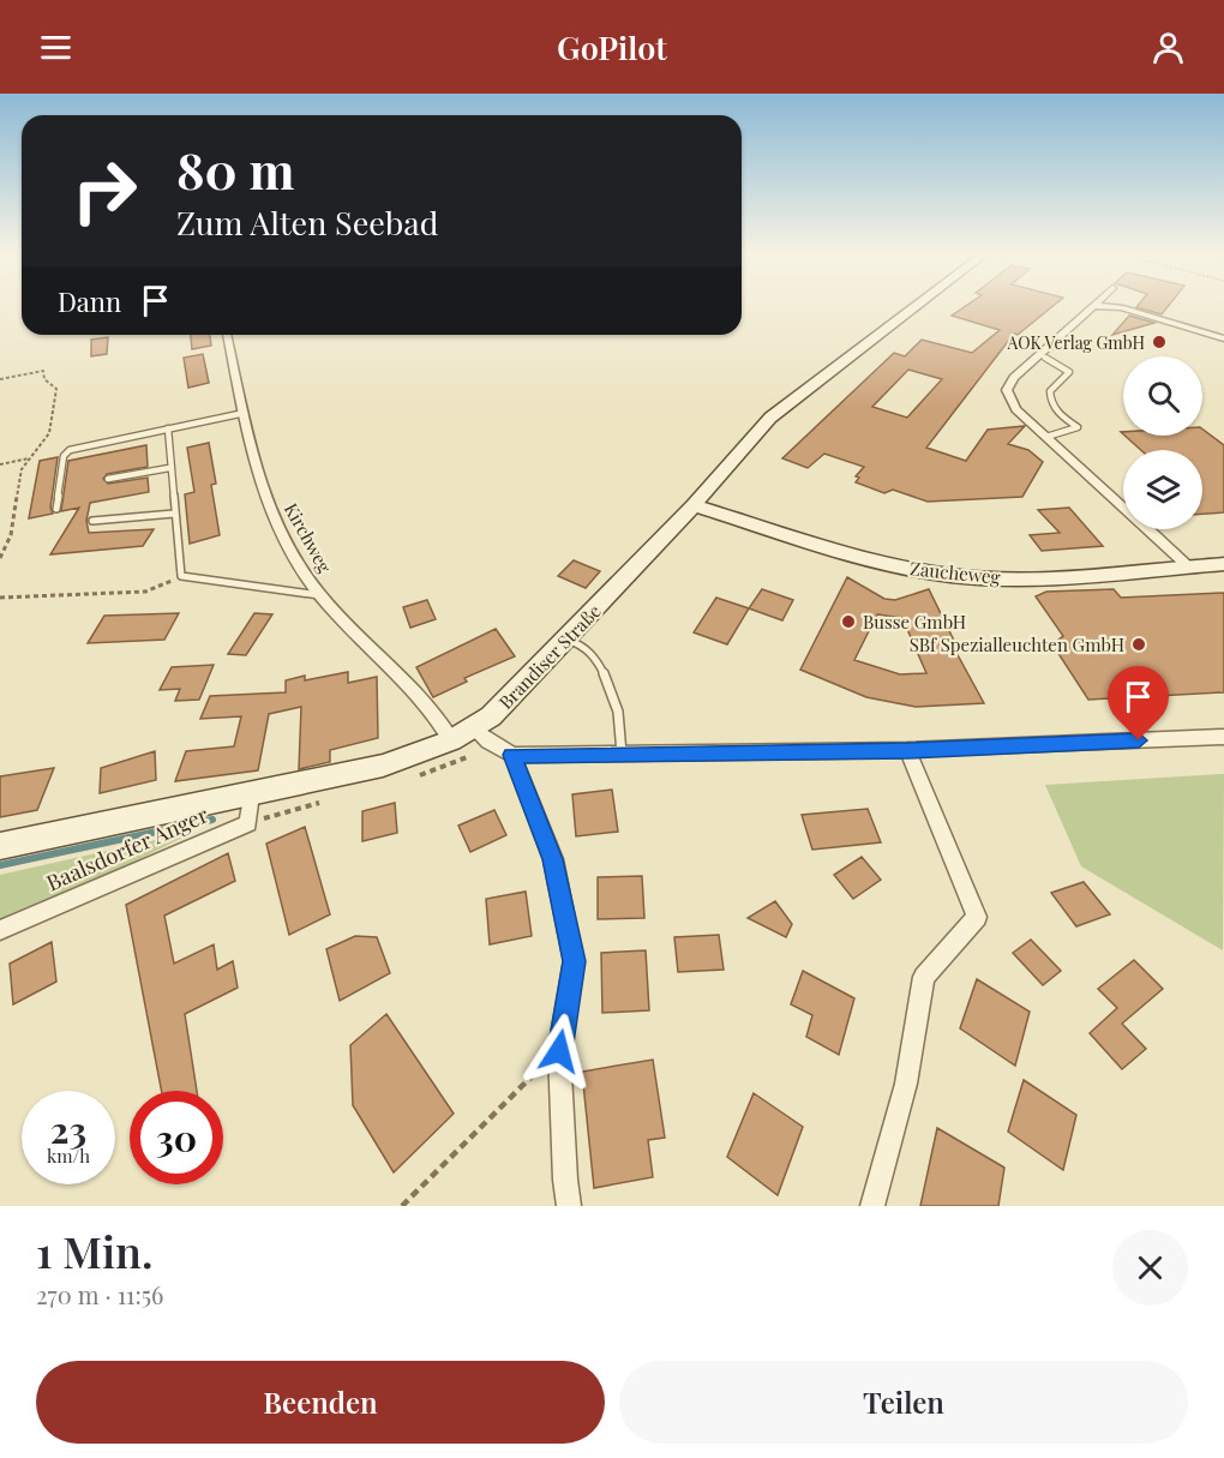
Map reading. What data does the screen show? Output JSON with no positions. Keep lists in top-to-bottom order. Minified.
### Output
{"streets":{"street":["Kirchweg","Zaucheweg","Brandiser Straße","Baalsdorfer Anger"]},"crossings":[["Kirchweg","Brandiser Straße"],["Zaucheweg","Brandiser Straße"]],"places":["AOK Verlag GmbH","Busse GmbH","SBf Spezialleuchten GmbH"],"page":{"header":"GoPilot","turn":["80 m","Zum Alten Seebad"],"then":"Dann","speed":"23 km/h","limit":"30","heading":["1 Min.","270 m · 11:56"],"buttons":["Beenden","Teilen"]}}
